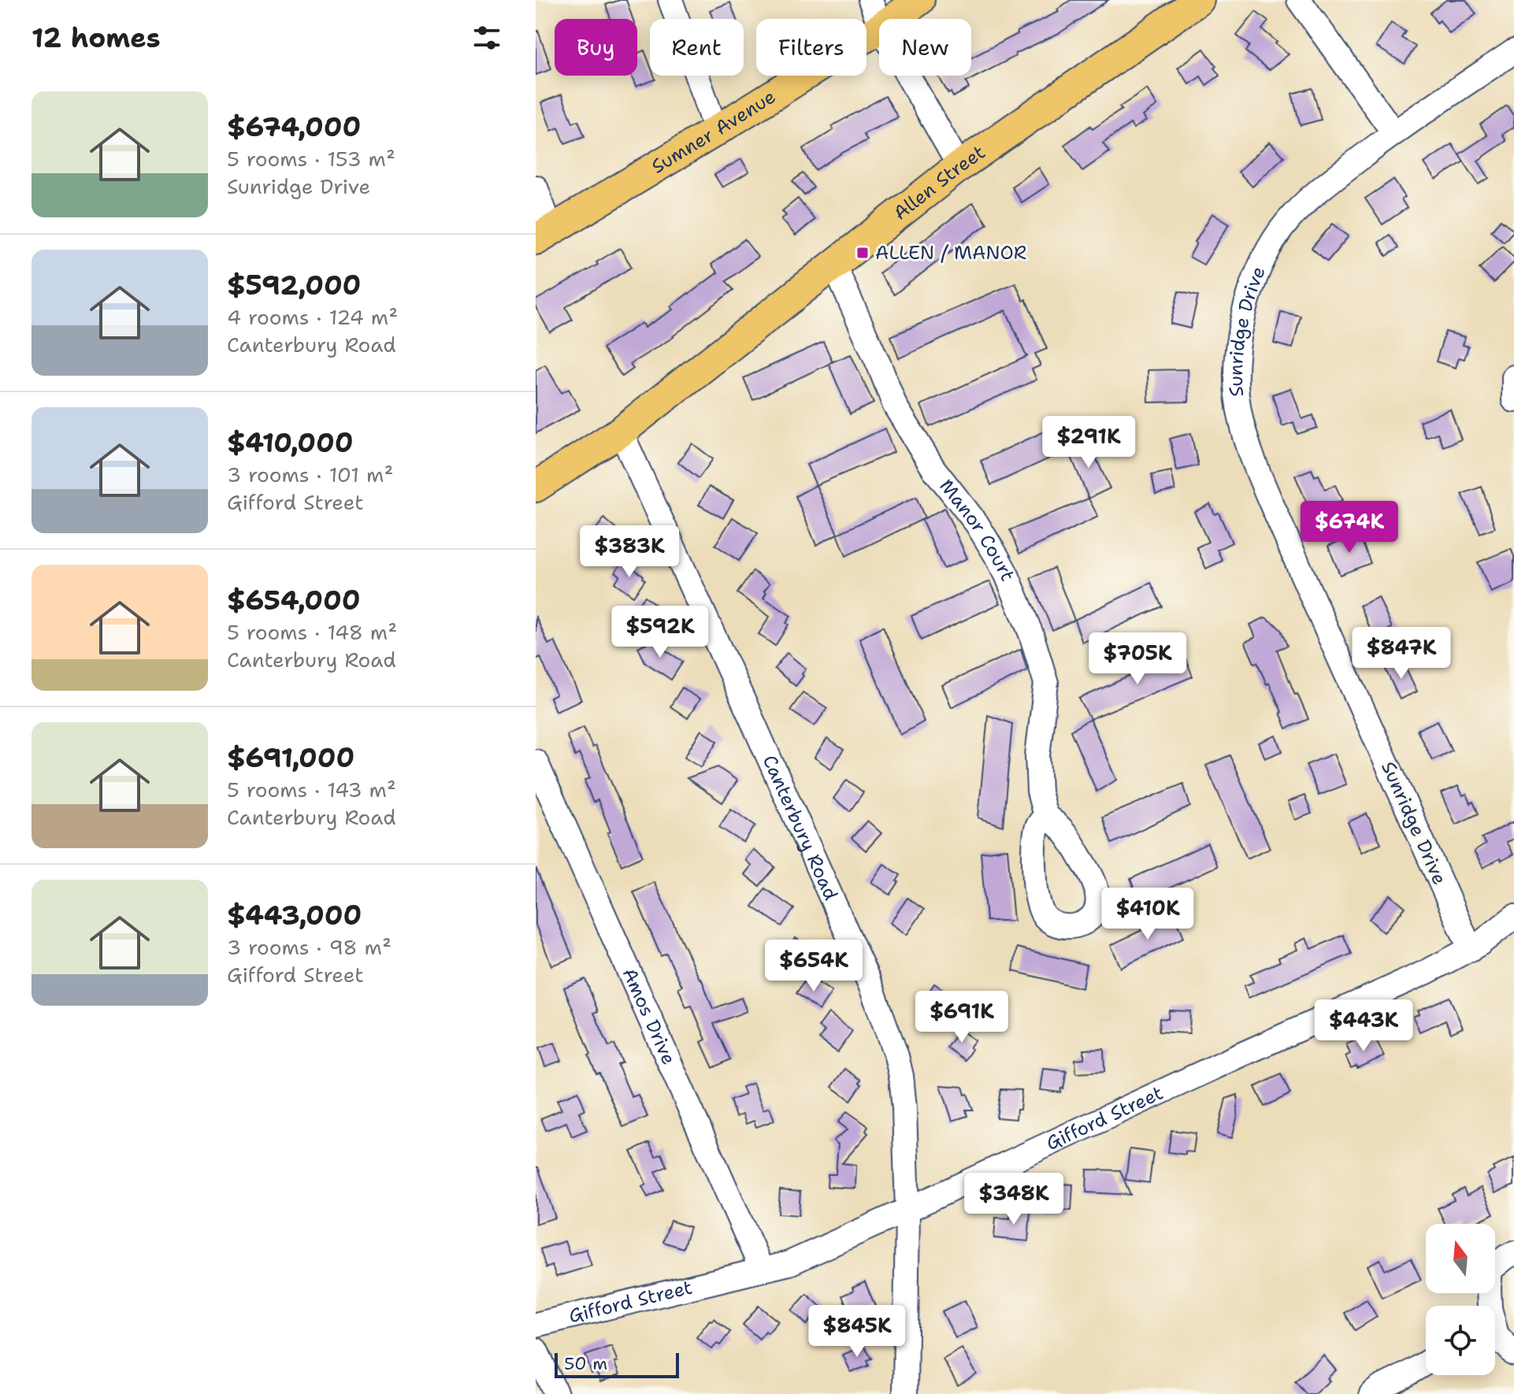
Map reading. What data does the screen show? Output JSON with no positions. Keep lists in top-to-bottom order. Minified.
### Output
{"streets":{"main road":["Sumner Avenue","Allen Street"],"street":["Sunridge Drive","Manor Court","Canterbury Road","Amos Drive","Gifford Street"]},"crossings":[["Allen Street","Manor Court"],["Allen Street","Canterbury Road"],["Sunridge Drive","Gifford Street"],["Canterbury Road","Gifford Street"],["Amos Drive","Gifford Street"]],"places":{"transit":["ALLEN / MANOR"]},"scale_bar":"50 m","north":"top","page":{"heading":"12 homes","chip":["Buy","Rent","Filters","New"],"list":[{"name":"$674,000","note":"5 rooms · 153 m² · Sunridge Drive"},{"name":"$592,000","note":"4 rooms · 124 m² · Canterbury Road"},{"name":"$410,000","note":"3 rooms · 101 m² · Gifford Street"},{"name":"$654,000","note":"5 rooms · 148 m² · Canterbury Road"},{"name":"$691,000","note":"5 rooms · 143 m² · Canterbury Road"},{"name":"$443,000","note":"3 rooms · 98 m² · Gifford Street"}],"price":["$291K","$674K","$383K","$592K","$847K","$705K","$410K","$654K","$691K","$443K","$348K","$845K"],"scale":"50 m"}}
